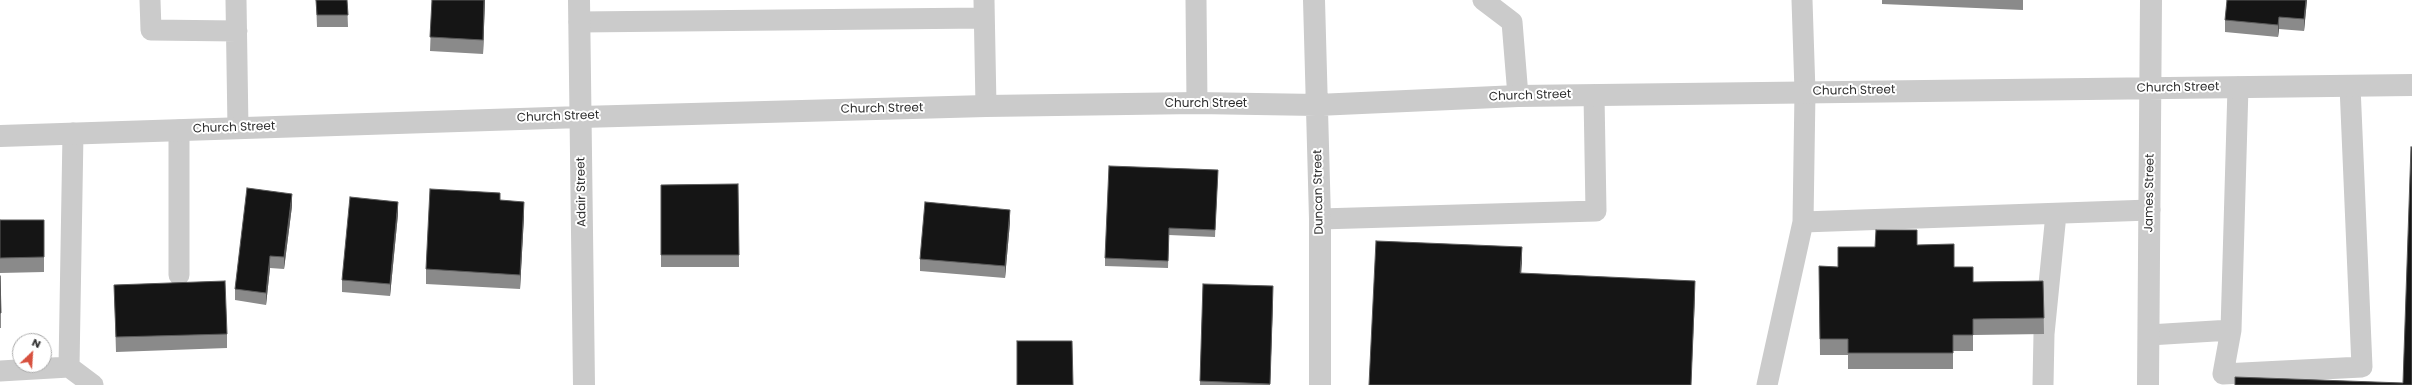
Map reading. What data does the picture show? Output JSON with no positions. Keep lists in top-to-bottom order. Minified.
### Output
{"streets":{"street":["Church Street","Adair Street","Duncan Street","James Street"]},"crossings":[["Church Street","Adair Street"],["Church Street","Duncan Street"],["Church Street","James Street"]],"north":"top right"}
